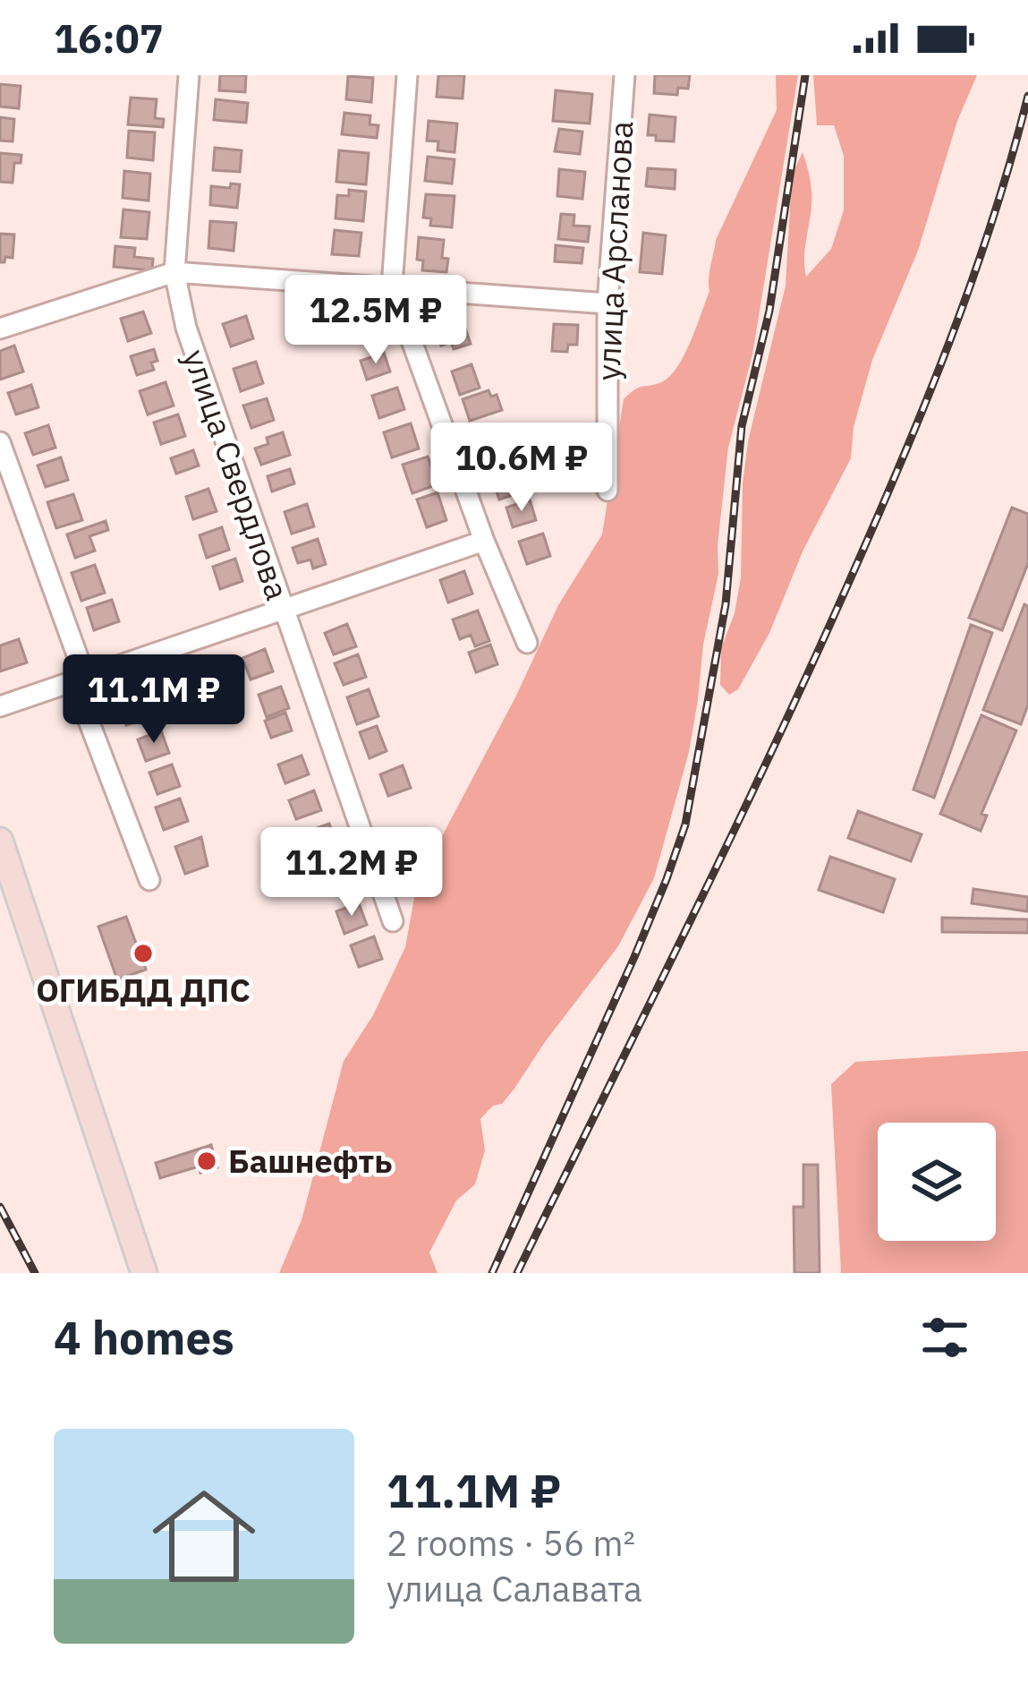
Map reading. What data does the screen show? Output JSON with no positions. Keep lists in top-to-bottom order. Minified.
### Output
{"streets":{"street":["улица Арсланова","улица Свердлова"]},"places":["ОГИБДД ДПС","Башнефть"],"page":{"status":"16:07","price":["12.5M ₽","10.6M ₽","11.1M ₽","11.2M ₽"],"heading":"4 homes","list":[{"name":"11.1M ₽","note":"2 rooms · 56 m² · улица Салавата"}]}}
